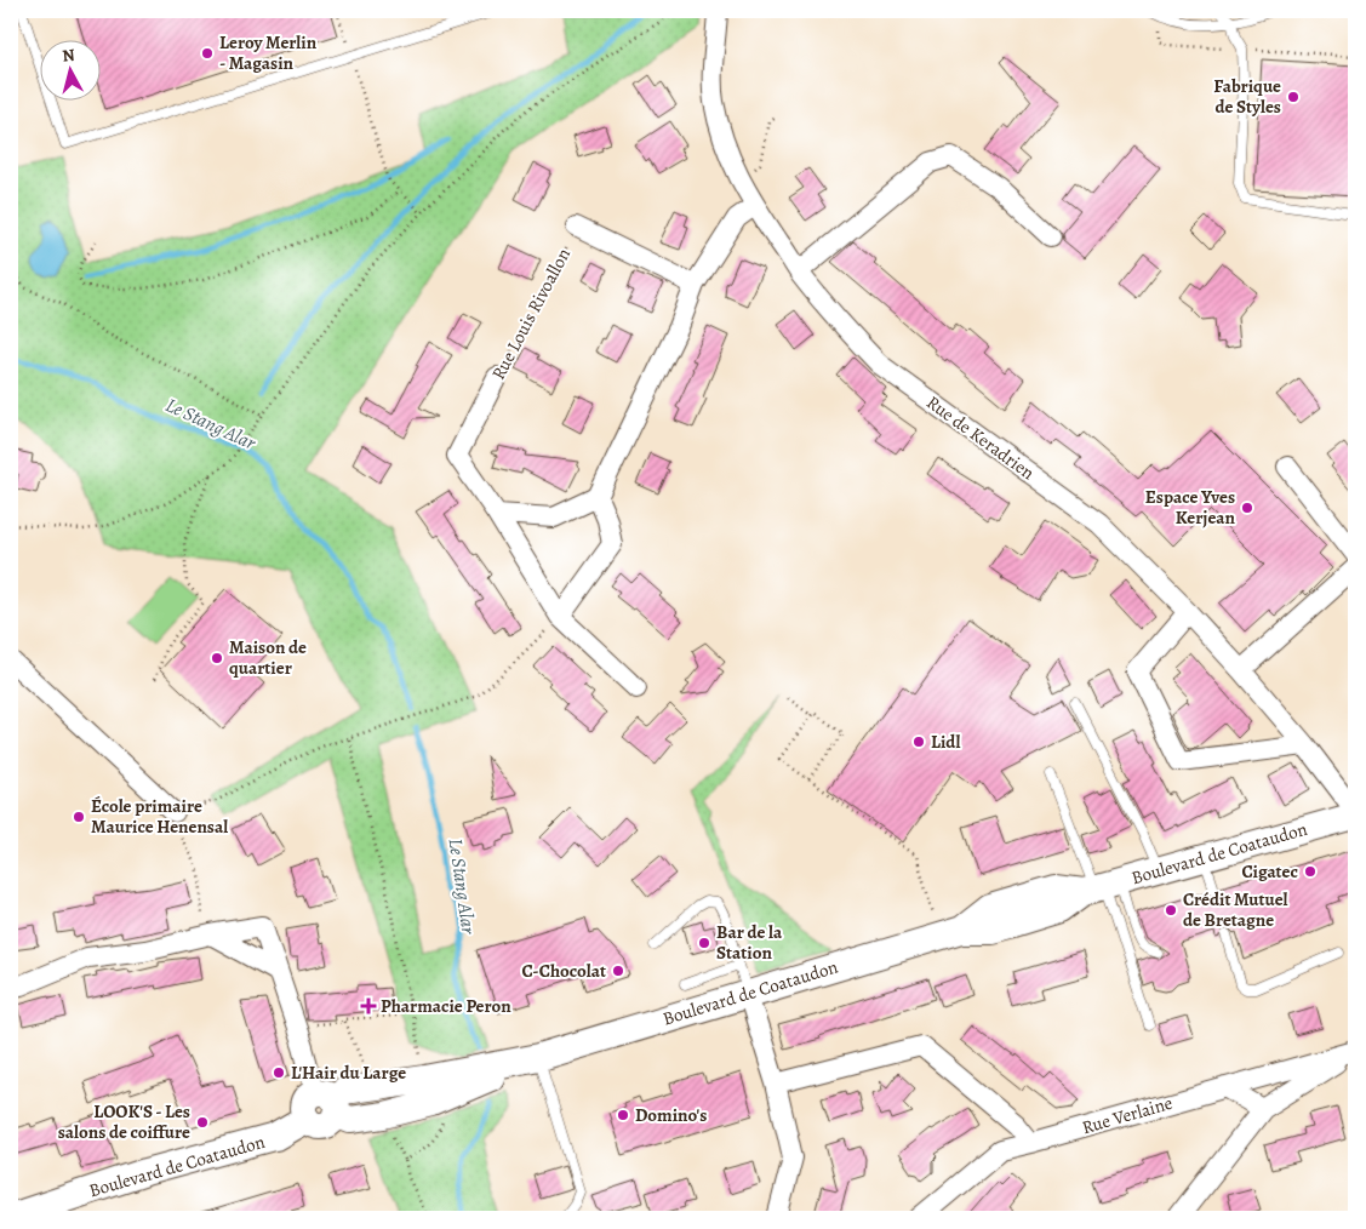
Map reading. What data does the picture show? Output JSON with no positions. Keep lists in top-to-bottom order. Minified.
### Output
{"streets":{"main road":["Boulevard de Coataudon"],"street":["Rue Louis Rivoallon","Rue de Keradrien","Rue Verlaine"]},"crossings":[["Rue de Keradrien","Boulevard de Coataudon"]],"water":["Le Stang Alar"],"places":{"other":["Leroy Merlin - Magasin","Fabrique de Styles","Espace Yves Kerjean","Maison de quartier","Lidl","École primaire Maurice Henensal","Cigatec","Crédit Mutuel de Bretagne","Bar de la Station","C-Chocolat","L'Hair du Large","Domino's","LOOK'S - Les salons de coiffure"],"health":["Pharmacie Peron"]},"north":"top"}
